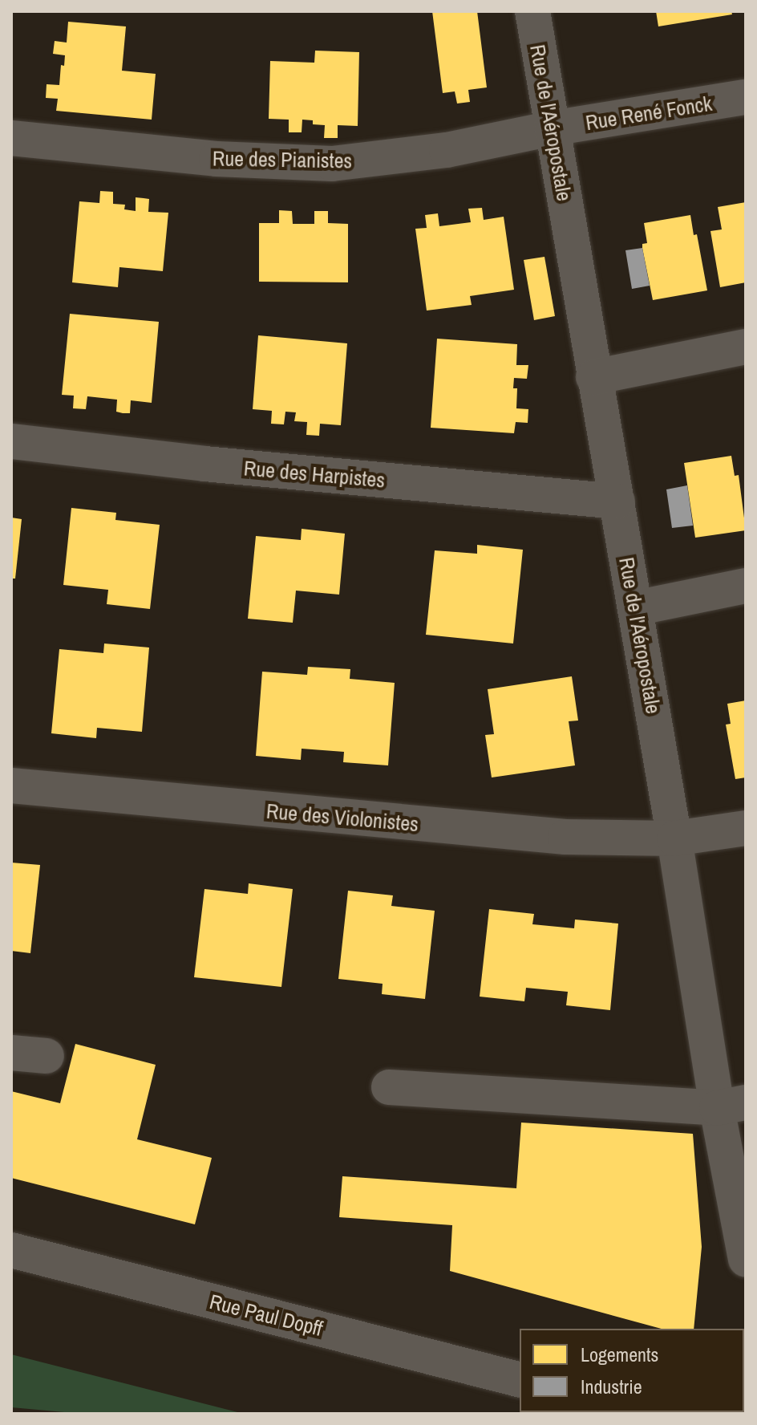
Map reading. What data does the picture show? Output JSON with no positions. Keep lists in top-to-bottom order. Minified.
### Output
{"streets":{"street":["Rue René Fonck","Rue de l'Aéropostale","Rue des Pianistes","Rue des Harpistes","Rue des Violonistes","Rue Paul Dopff"]},"crossings":[["Rue René Fonck","Rue de l'Aéropostale"],["Rue René Fonck","Rue des Pianistes"],["Rue de l'Aéropostale","Rue des Pianistes"],["Rue de l'Aéropostale","Rue des Harpistes"],["Rue de l'Aéropostale","Rue des Violonistes"]],"legend":["Logements","Industrie"]}
